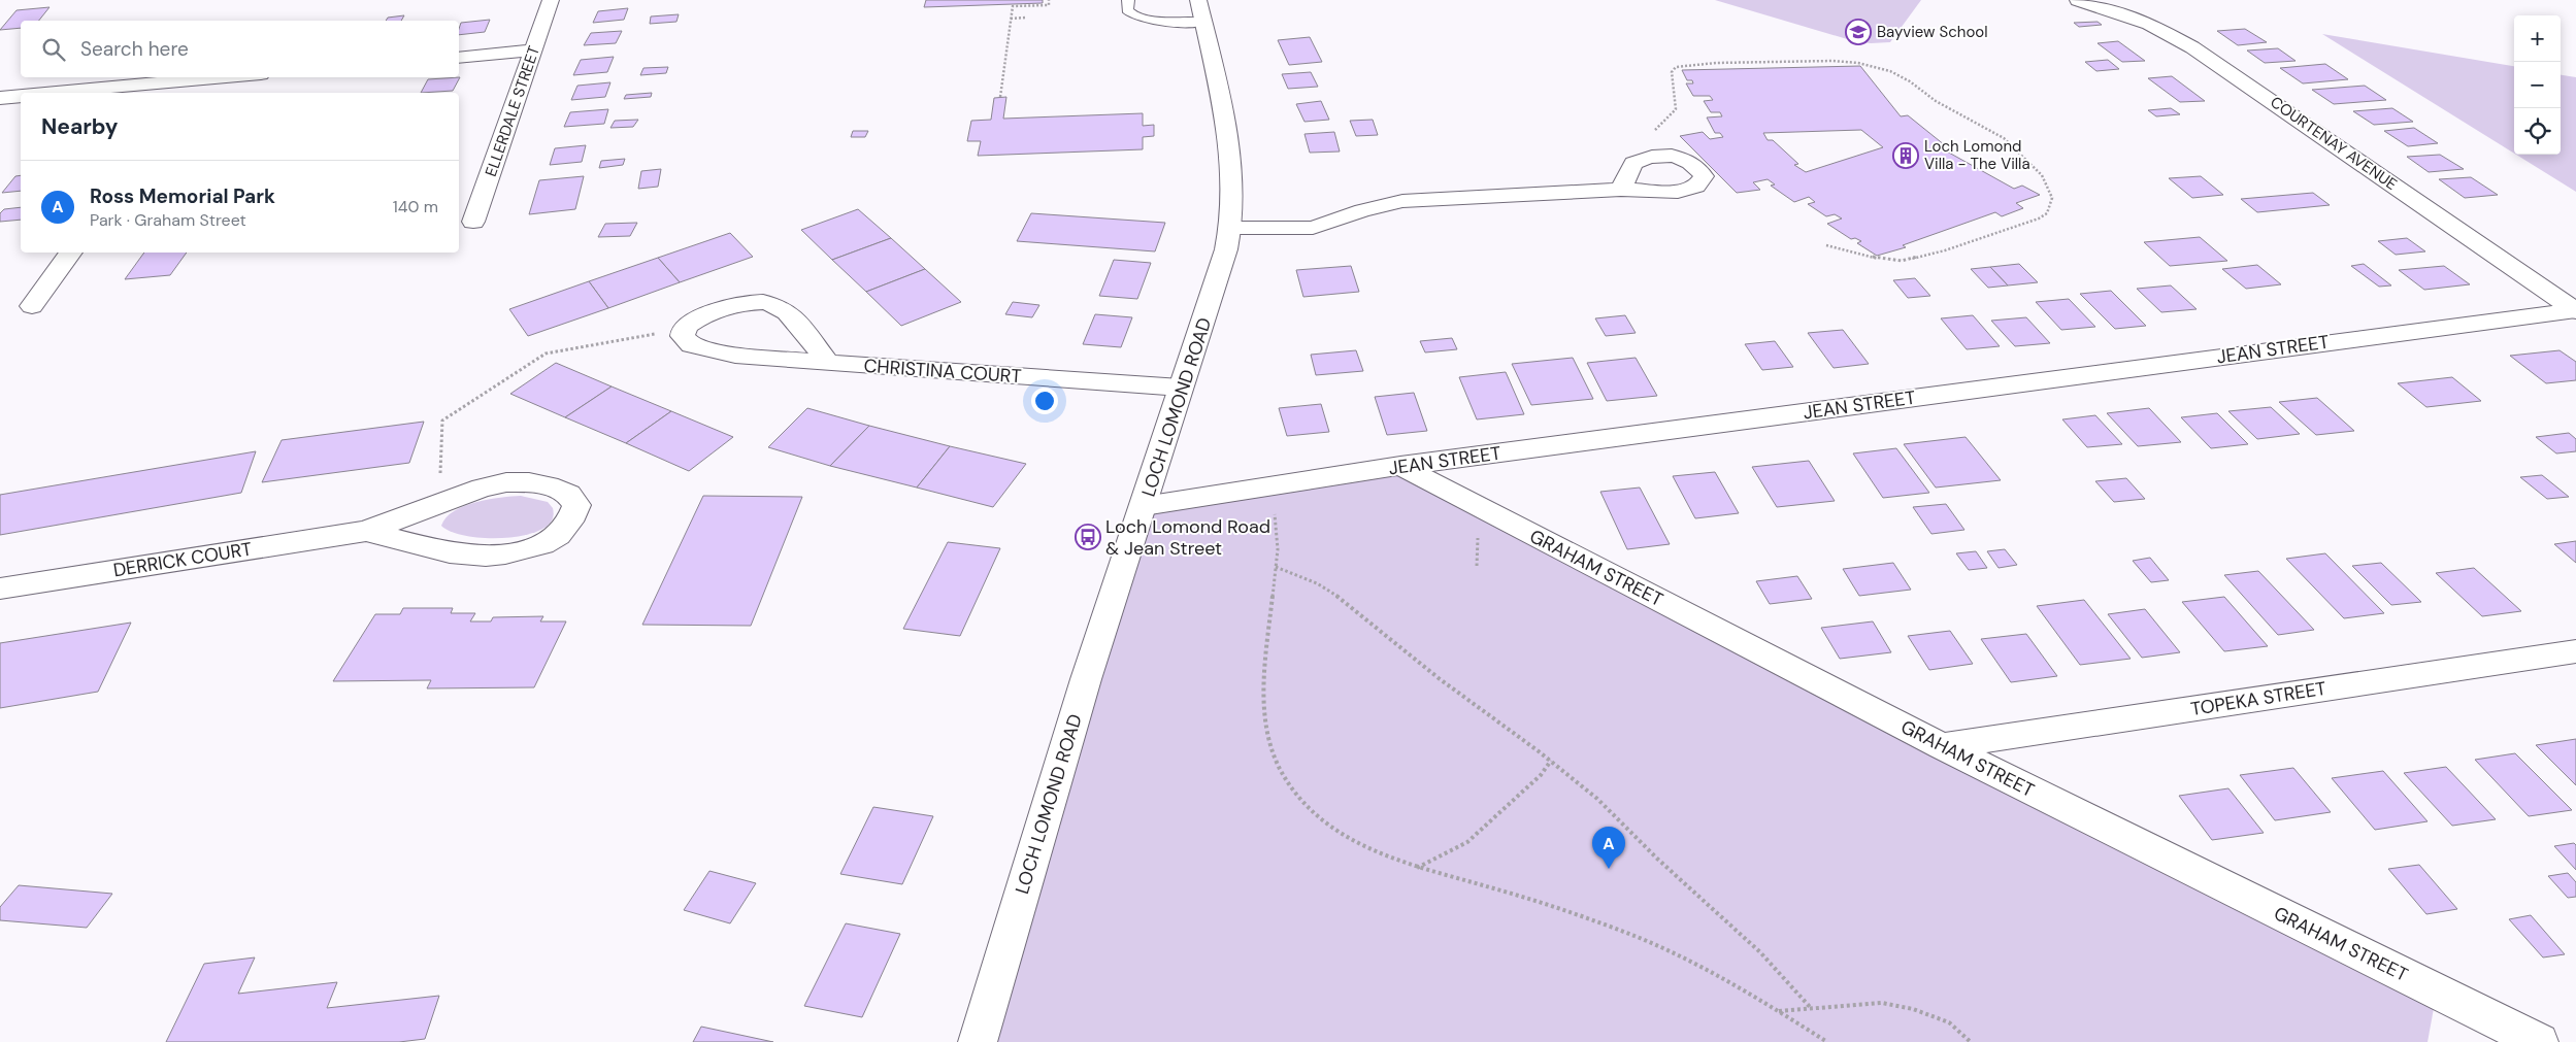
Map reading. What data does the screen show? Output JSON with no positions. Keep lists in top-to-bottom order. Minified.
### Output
{"streets":{"street":["ELLERDALE STREET","COURTENAY AVENUE","JEAN STREET","CHRISTINA COURT","LOCH LOMOND ROAD","DERRICK COURT","GRAHAM STREET","TOPEKA STREET"]},"crossings":[["COURTENAY AVENUE","JEAN STREET"],["JEAN STREET","LOCH LOMOND ROAD"],["JEAN STREET","GRAHAM STREET"],["CHRISTINA COURT","LOCH LOMOND ROAD"],["GRAHAM STREET","TOPEKA STREET"]],"places":{"school or university":["Bayview School"],"building":["Loch Lomond Villa - The Villa"],"bus stop":["Loch Lomond Road & Jean Street"]},"page":{"map_buttons":["+","−"],"search":"Search here","heading":"Nearby","list":[{"mark":"A","name":"Ross Memorial Park","note":"Park · Graham Street","value":"140 m"}],"pins":"A"}}
